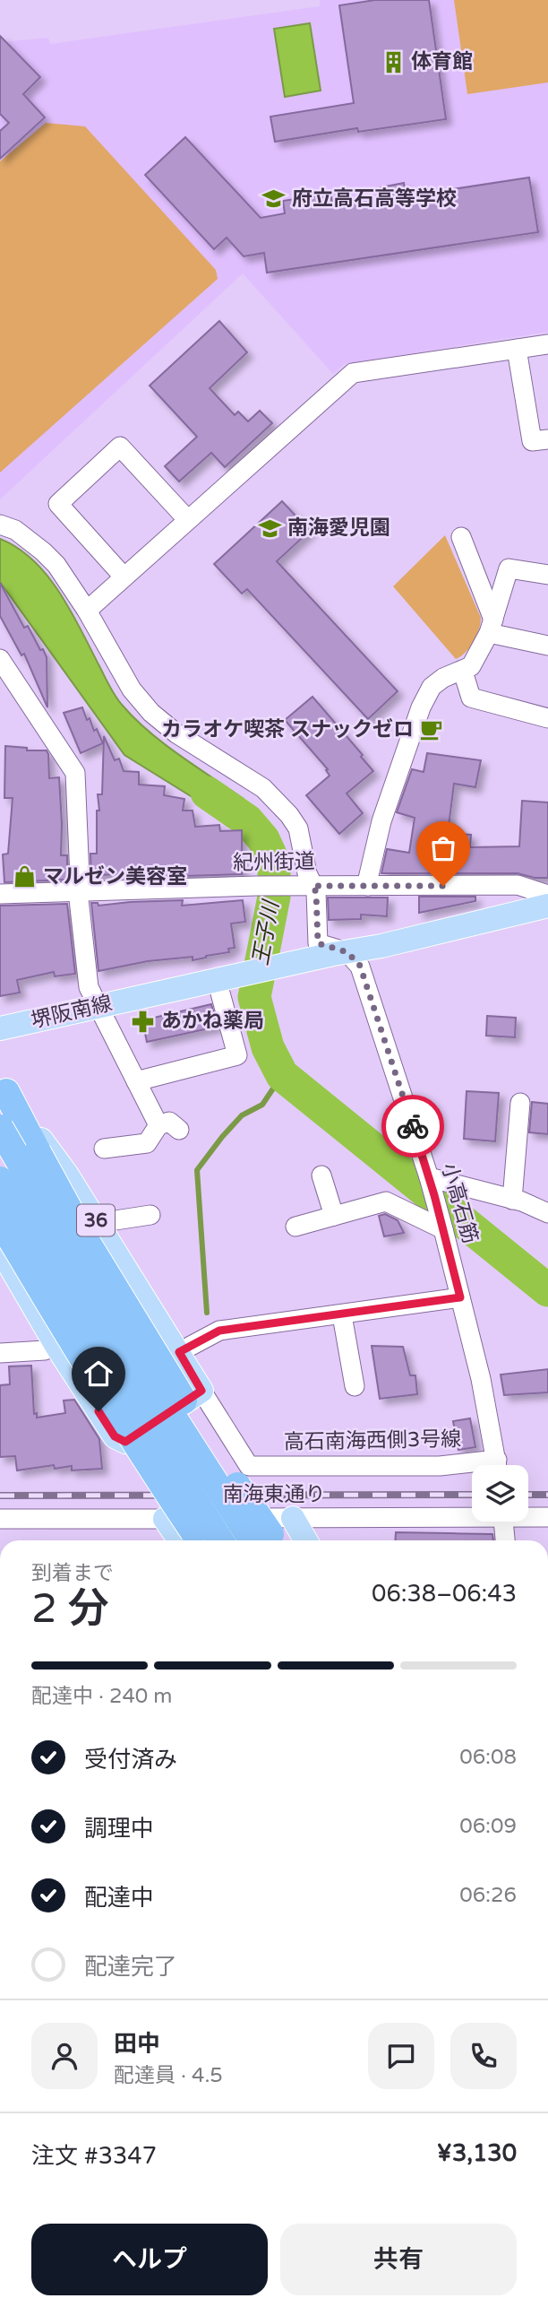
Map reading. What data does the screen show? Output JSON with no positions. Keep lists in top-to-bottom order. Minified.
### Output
{"streets":{"main road":["堺阪南線","36"],"street":["紀州街道","小高石筋","高石南海西側3号線","南海東通り"]},"crossings":[["堺阪南線","小高石筋"],["36","高石南海西側3号線"]],"water":["王子川"],"places":{"building":["体育館"],"school or university":["府立高石高等学校","南海愛児園"],"cafe":["カラオケ喫茶 スナックゼロ"],"shop":["マルゼン美容室"],"pharmacy":["あかね薬局"]},"page":{"heading":["2 分","到着まで","06:38–06:43"],"panel":["田中","配達員 · 4.5","注文 #3347","¥3,130"],"bar":"配達中 · 240 m","list":[["受付済み","06:08"],["調理中","06:09"],["配達中","06:26"],"配達完了"],"buttons":["ヘルプ","共有"]}}
